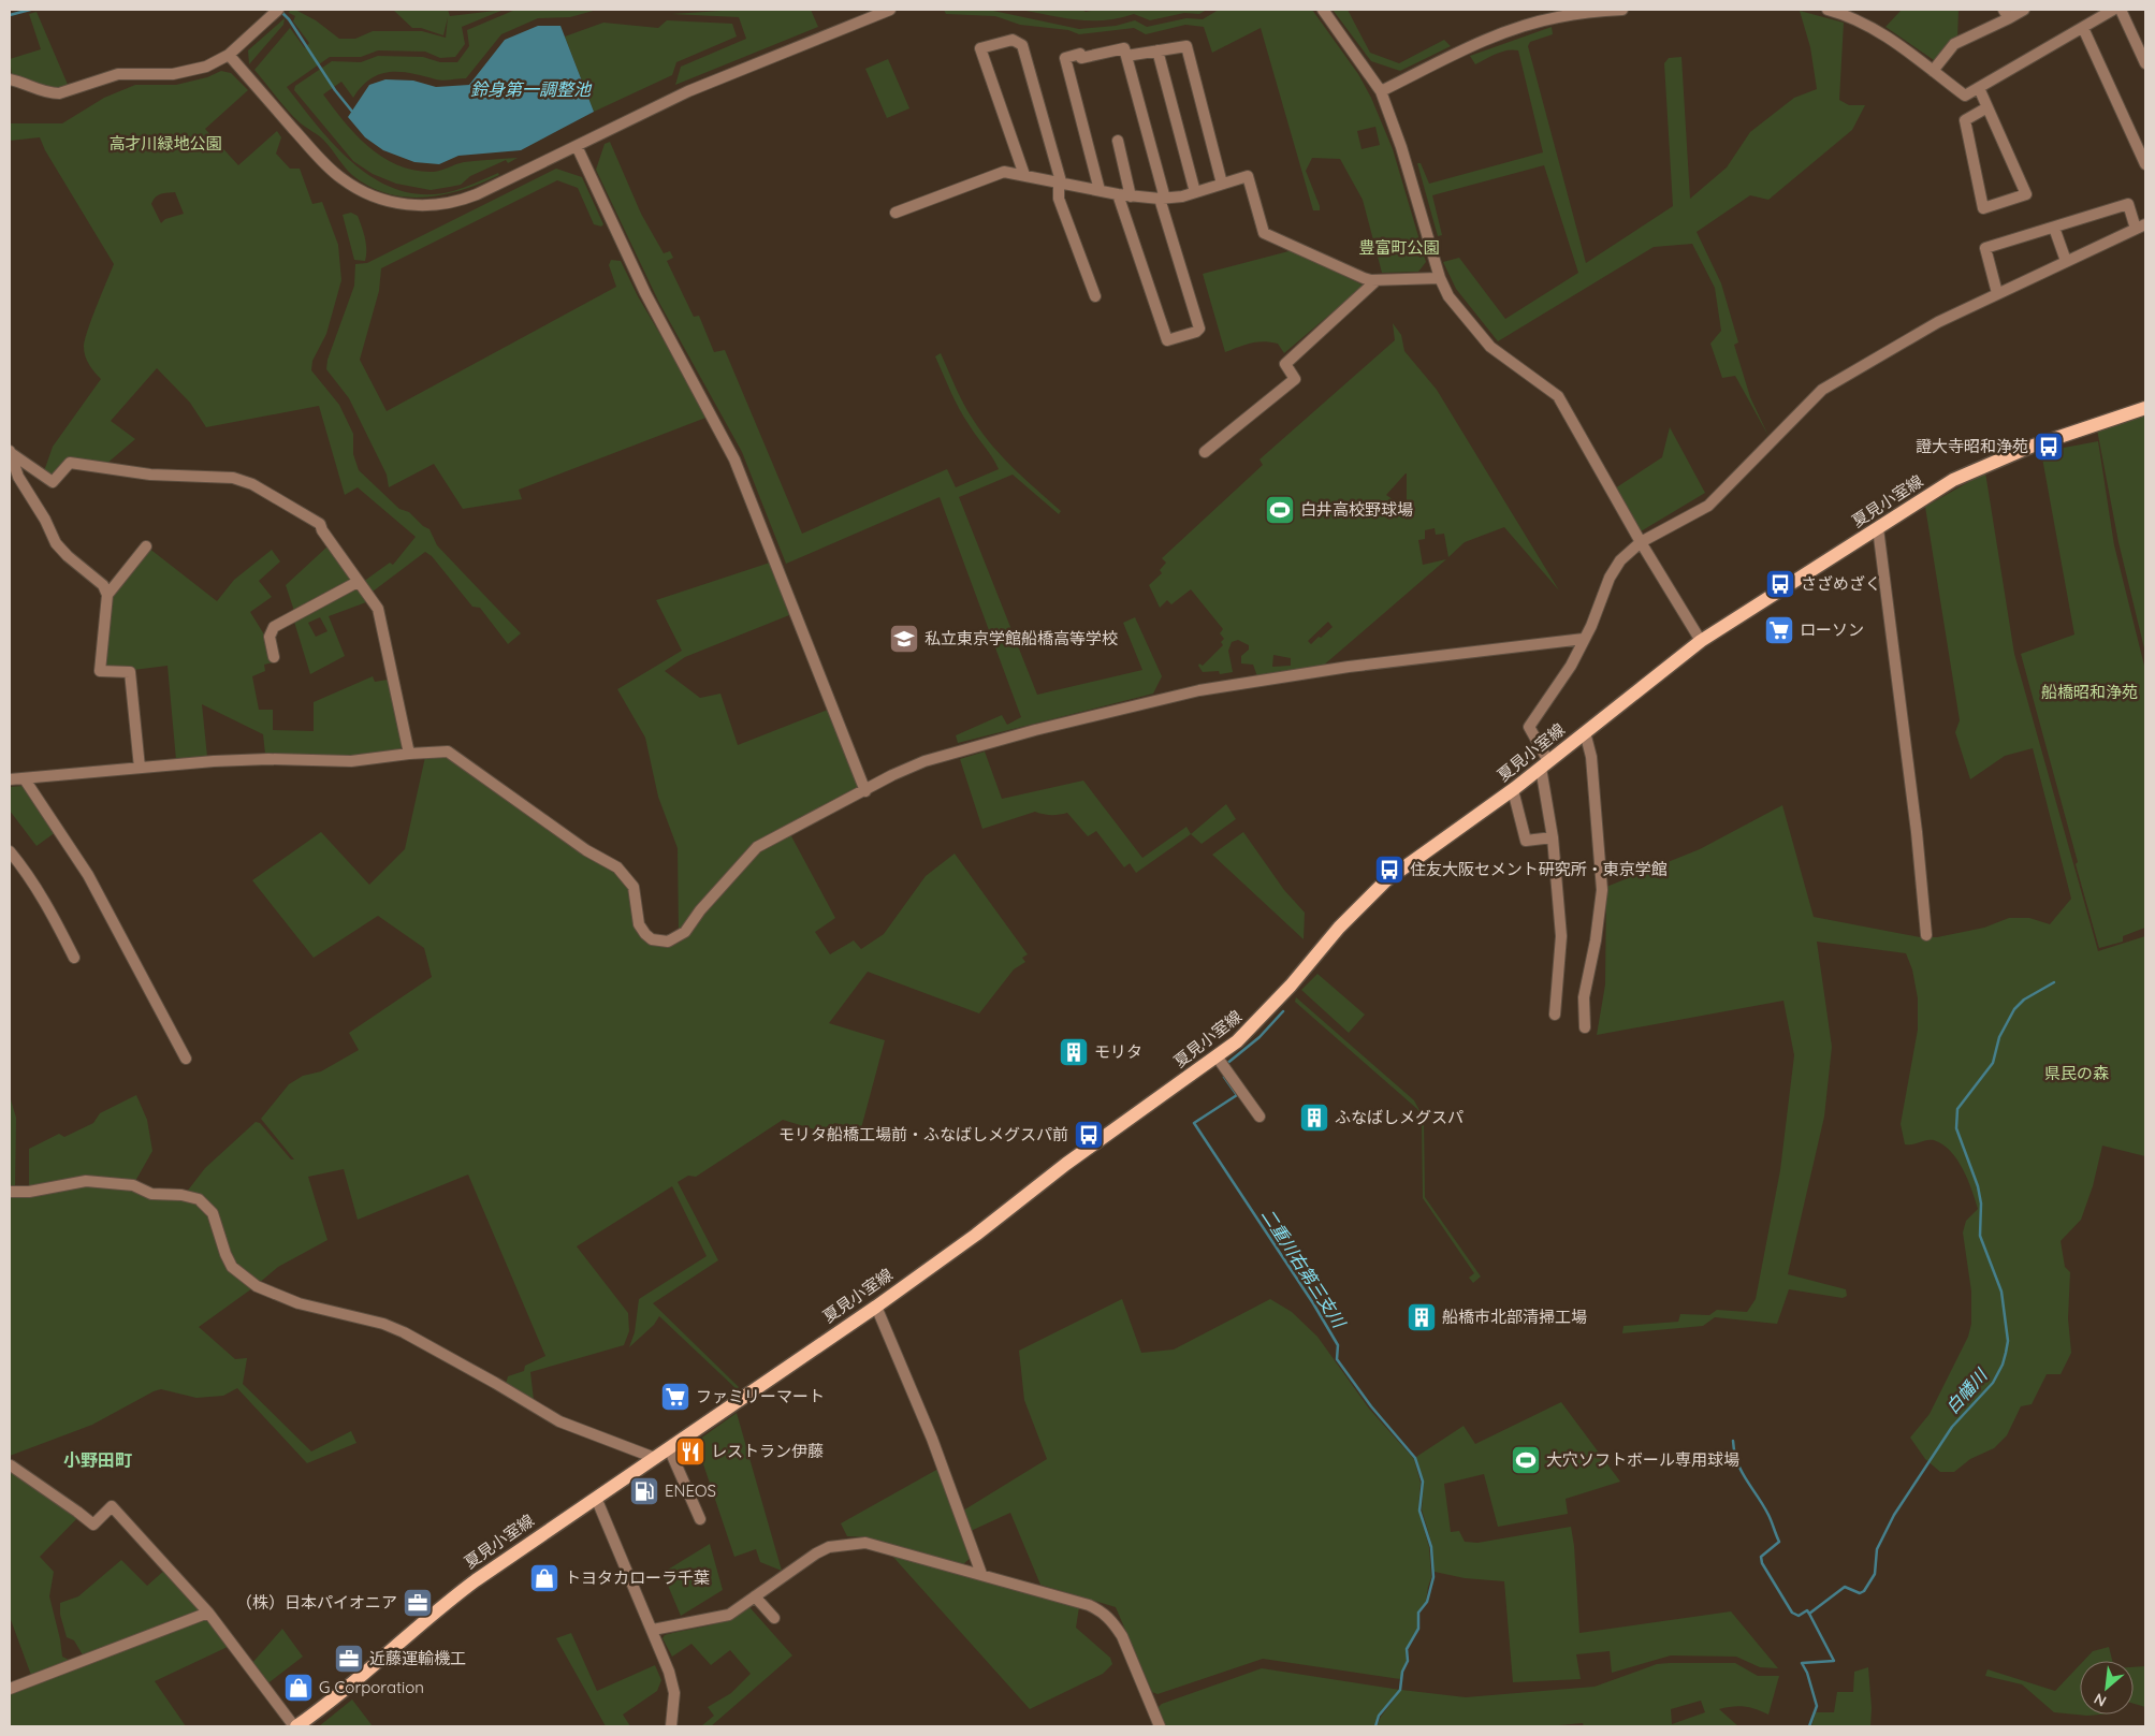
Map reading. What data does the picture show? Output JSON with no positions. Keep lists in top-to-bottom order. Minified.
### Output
{"streets":{"main road":["夏見小室線"]},"districts":["小野田町"],"water":["鈴身第一調整池","二重川右第三支川","白幡川"],"parks":["高才川緑地公園","豊富町公園","船橋昭和浄苑","県民の森"],"places":{"bus stop":["證大寺昭和浄苑","さざめざく","住友大阪セメント研究所・東京学館","モリタ船橋工場前・ふなばしメグスパ前"],"sports":["白井高校野球場","大穴ソフトボール専用球場"],"supermarket":["ローソン","ファミリーマート"],"school or university":["私立東京学館船橋高等学校"],"building":["モリタ","ふなばしメグスパ","船橋市北部清掃工場"],"restaurant":["レストラン伊藤"],"fuel station":["ENEOS"],"shop":["トヨタカローラ千葉","G Corporation"],"office":["（株）日本パイオニア","近藤運輸機工"]},"north":"bottom left"}
